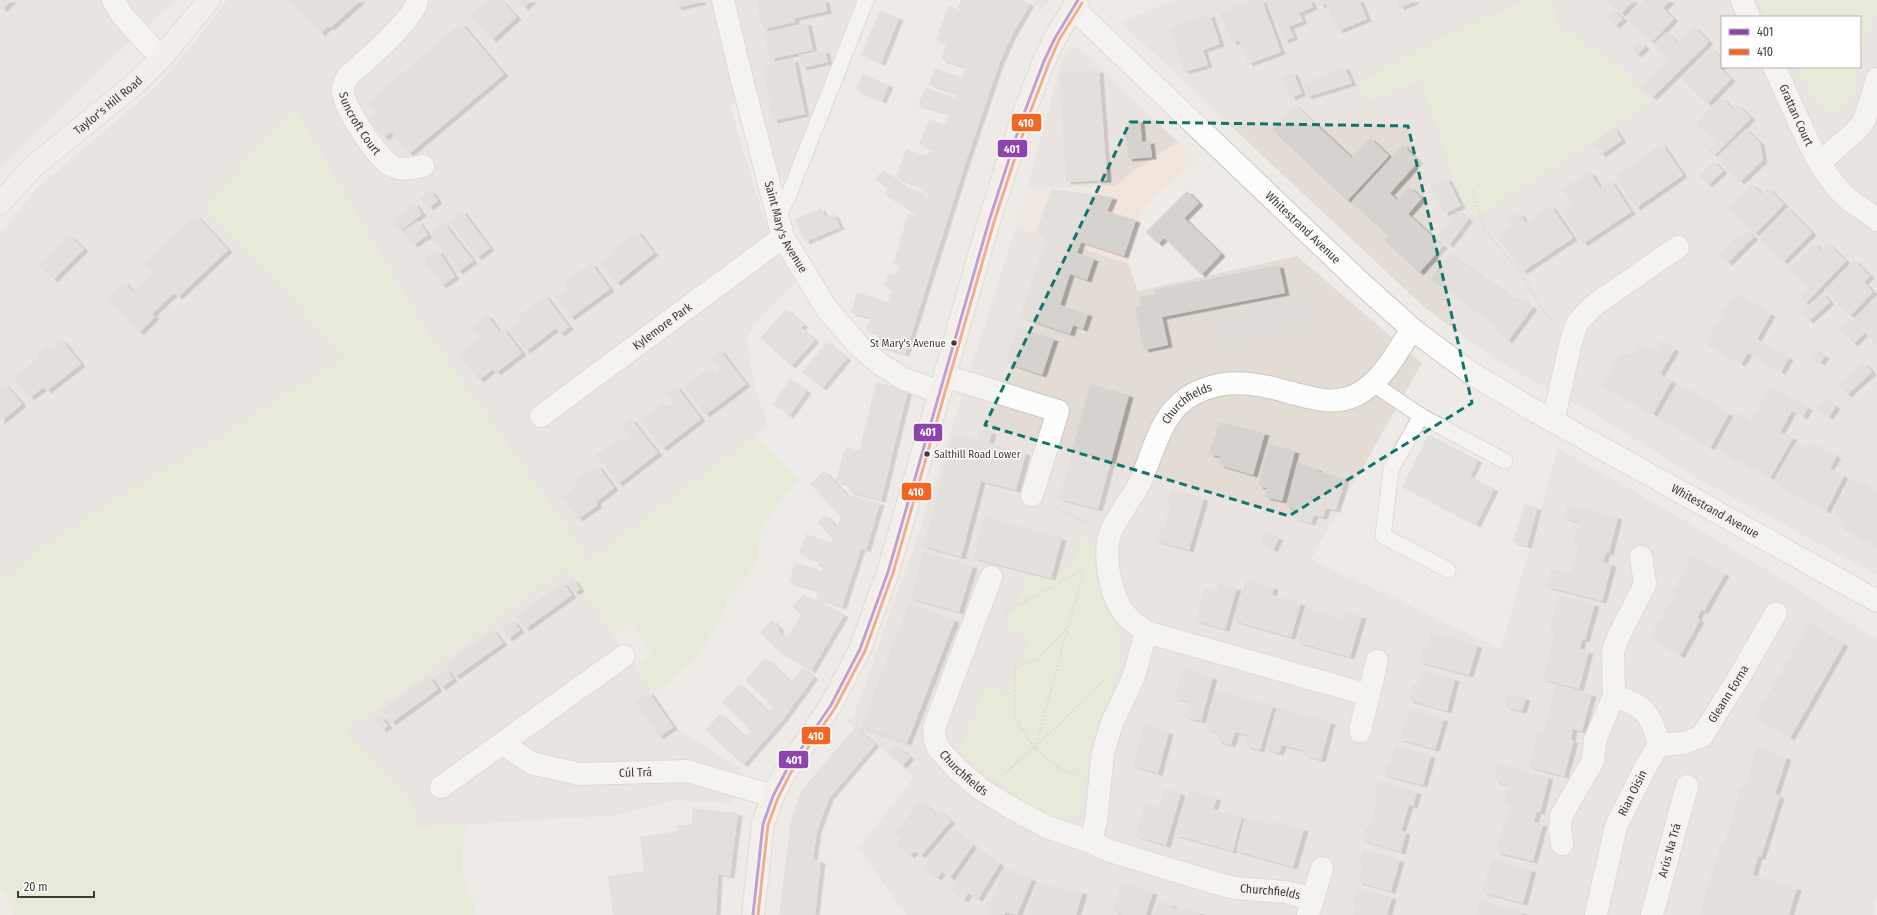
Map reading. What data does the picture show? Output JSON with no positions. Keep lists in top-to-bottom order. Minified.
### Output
{"streets":{"main road":["Taylor's Hill Road"],"street":["Grattan Court","Suncroft Court","Saint Mary's Avenue","Whitestrand Avenue","Kylemore Park","Churchfields","Gleann Eorna","Cúl Trá","Rian Oisin","Arús Na Trá"]},"crossings":[["Saint Mary's Avenue","Kylemore Park"],["Whitestrand Avenue","Churchfields"],["Gleann Eorna","Rian Oisin"]],"places":["St Mary's Avenue","Salthill Road Lower"],"lines":["transit line 401","transit line 410"],"legend":["401","410"],"scale_bar":"20 m"}
